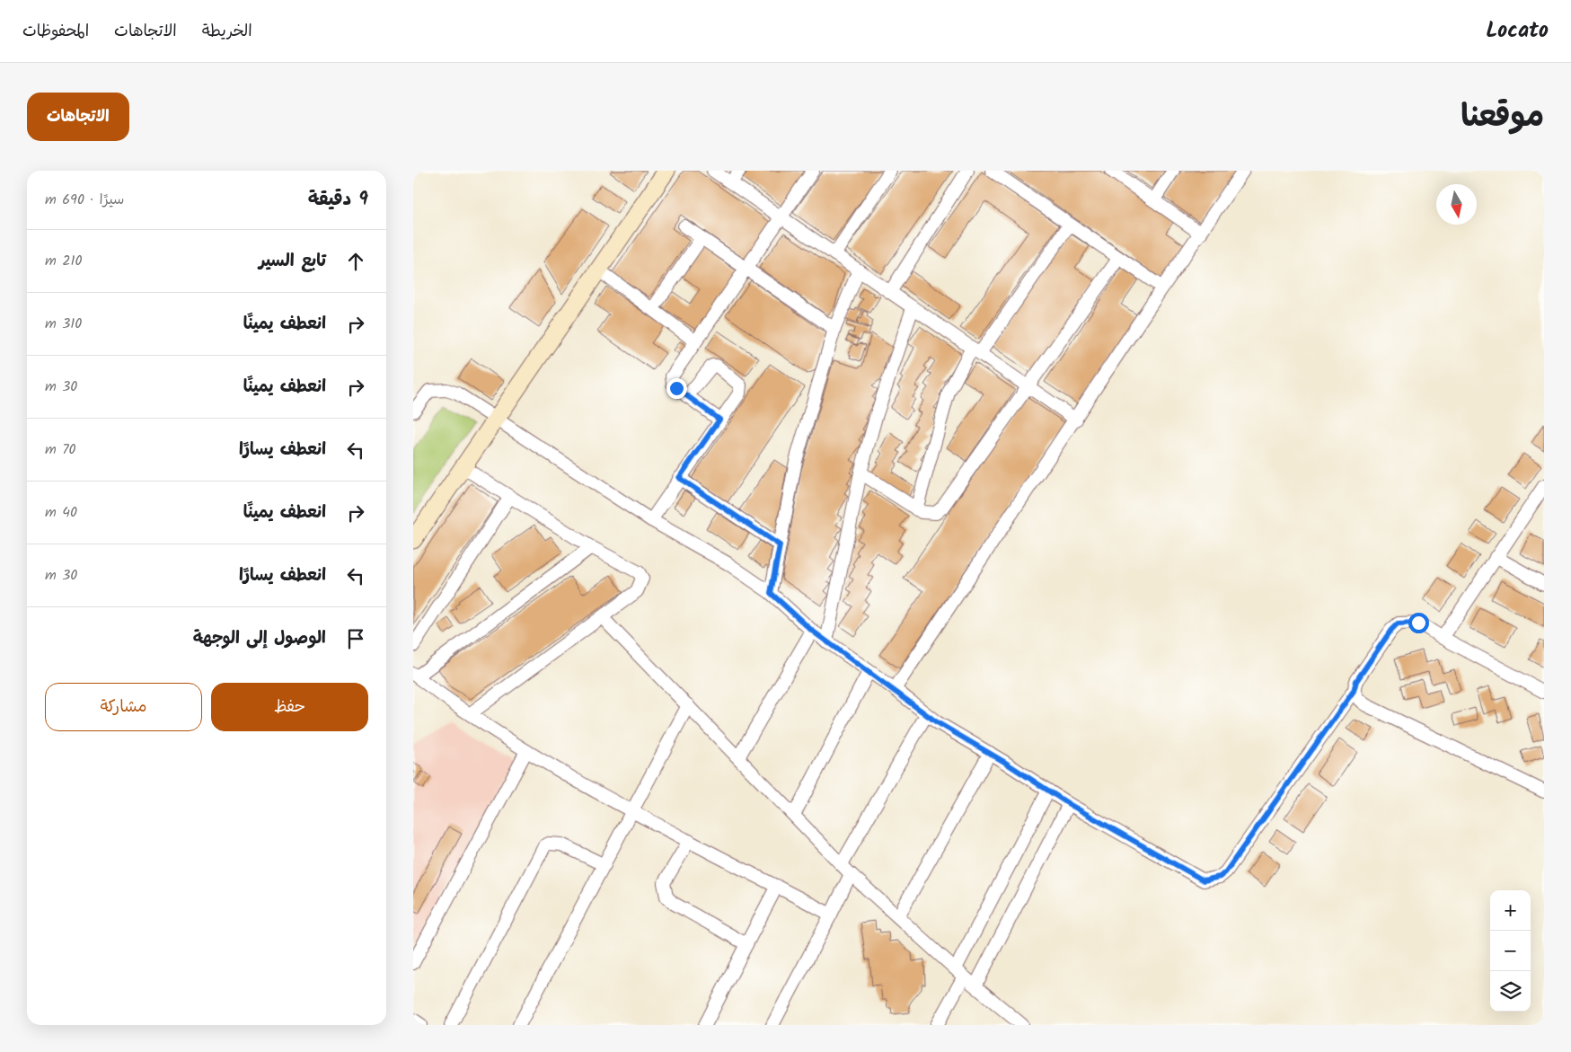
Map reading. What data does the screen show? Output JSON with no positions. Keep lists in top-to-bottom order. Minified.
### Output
{"north":"bottom","page":{"header":"Locato","nav":["الخريطة","الاتجاهات","المحفوظات"],"title":"موقعنا","buttons":["الاتجاهات",["حفظ","مشاركة"]],"heading":["9 دقيقة","سيرًا · 690 m"],"list":[["تابع السير","210 m"],["انعطف يمينًا","310 m"],["انعطف يمينًا","30 m"],["انعطف يسارًا","70 m"],["انعطف يمينًا","40 m"],["انعطف يسارًا","30 m"],"الوصول إلى الوجهة"],"map_buttons":["+","−"]}}
